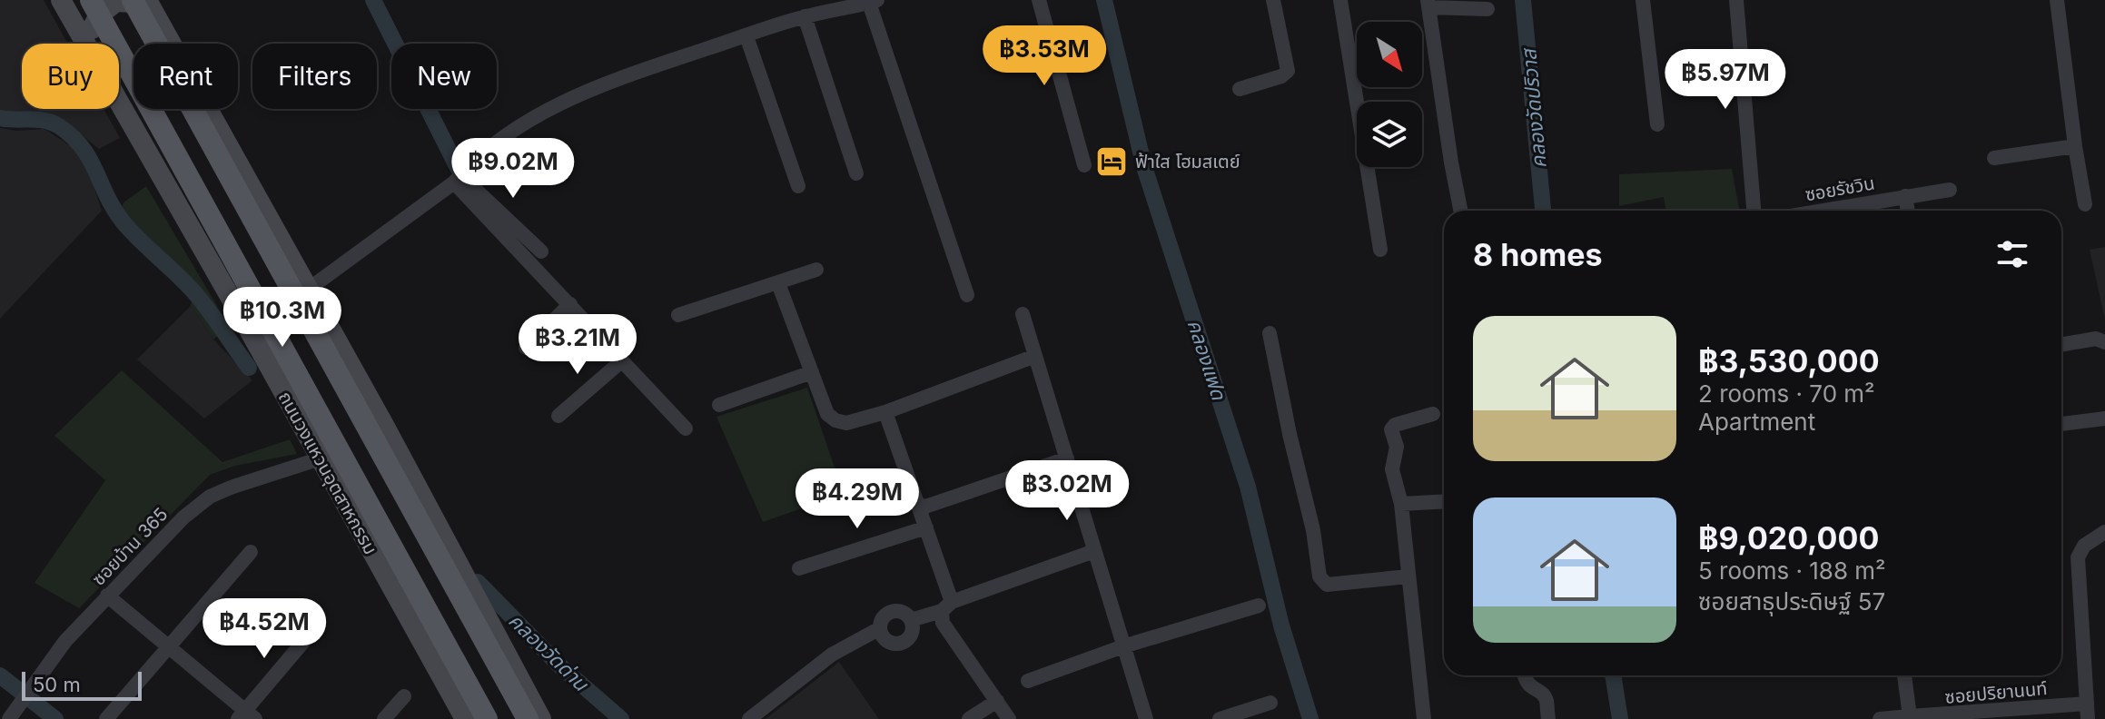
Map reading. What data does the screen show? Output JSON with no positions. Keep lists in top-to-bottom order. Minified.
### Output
{"streets":{"main road":["ถนนวงแหวนอุตสาหกรรม"],"street":["ซอยรัชวิน","ซอยบ้าน 365","ซอยปริยานนท์"]},"crossings":[["ถนนวงแหวนอุตสาหกรรม","ซอยบ้าน 365"]],"water":["คลองวัดปริวาส","คลองแฟด","คลองวัดด่าน"],"places":{"hotel":["ฟ้าใส โฮมสเตย์"]},"scale_bar":"50 m","north":"bottom right","page":{"price":["฿3.53M","฿5.97M","฿9.02M","฿10.3M","฿3.21M","฿3.02M","฿4.29M","฿4.52M"],"chip":["Buy","Rent","Filters","New"],"heading":"8 homes","list":[{"name":"฿3,530,000","note":"2 rooms · 70 m² · Apartment"},{"name":"฿9,020,000","note":"5 rooms · 188 m² · ซอยสาธุประดิษฐ์ 57"}],"scale":"50 m"}}
